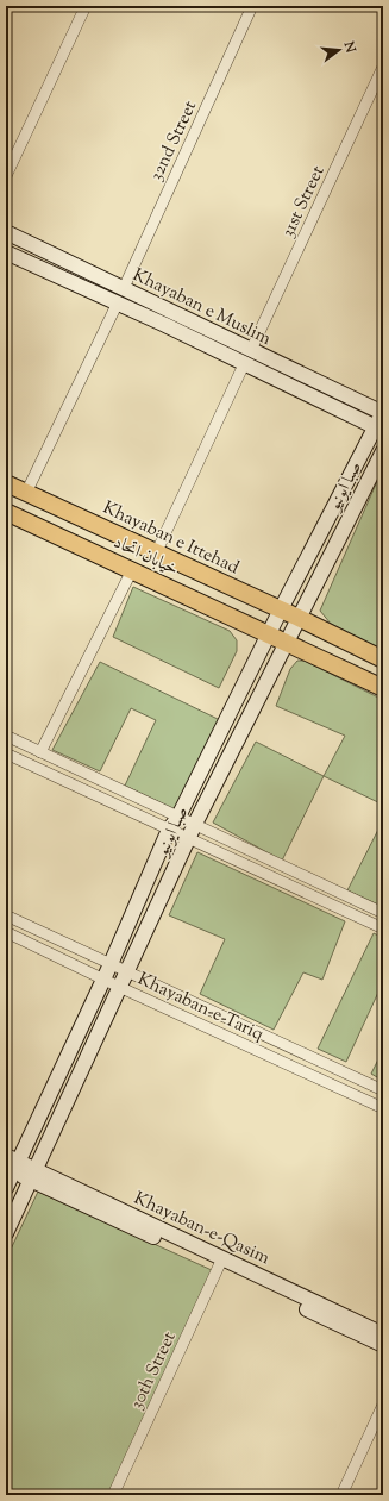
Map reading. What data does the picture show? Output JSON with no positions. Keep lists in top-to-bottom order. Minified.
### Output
{"streets":{"main road":["Khayaban e Muslim","صبا ایونیو","Khayaban e Ittehad","خیابان اتحاد","Khayaban-e-Qasim"],"street":["32nd Street","31st Street","Khayaban-e-Tariq","30th Street"]},"crossings":[["32nd Street","Khayaban e Muslim"],["31st Street","Khayaban e Muslim"],["31st Street","Khayaban e Ittehad"],["Khayaban e Muslim","صبا ایونیو"],["صبا ایونیو","Khayaban e Ittehad"],["صبا ایونیو","خیابان اتحاد"],["صبا ایونیو","Khayaban-e-Tariq"],["صبا ایونیو","Khayaban-e-Qasim"],["Khayaban-e-Qasim","30th Street"]],"north":"right"}
